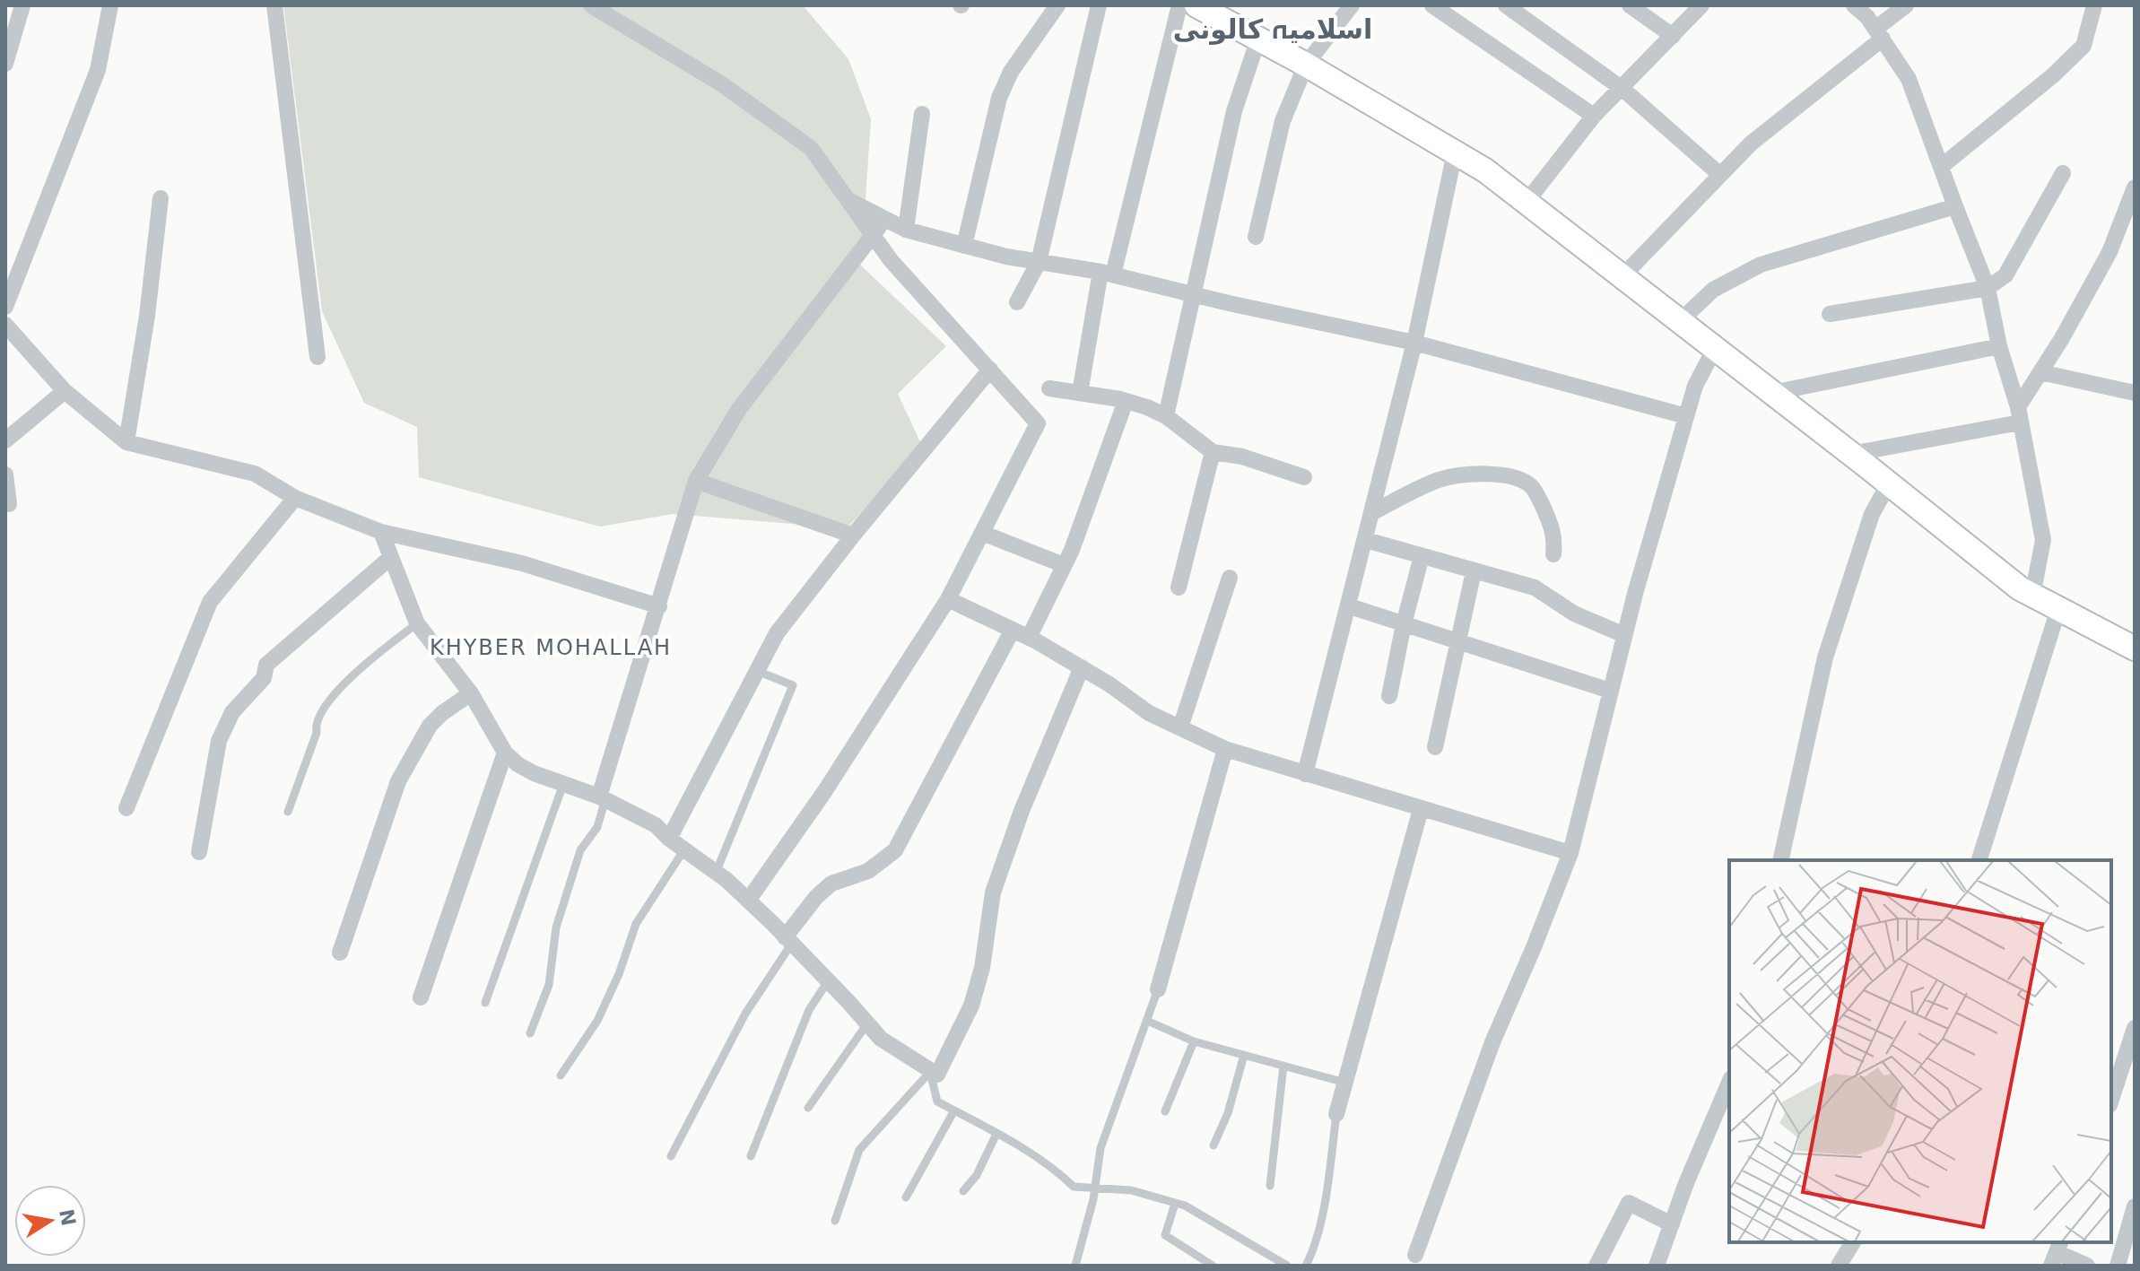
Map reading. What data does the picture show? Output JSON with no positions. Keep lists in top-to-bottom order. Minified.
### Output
{"districts":["اسلامیہ کالونی","KHYBER MOHALLAH"],"north":"right"}
